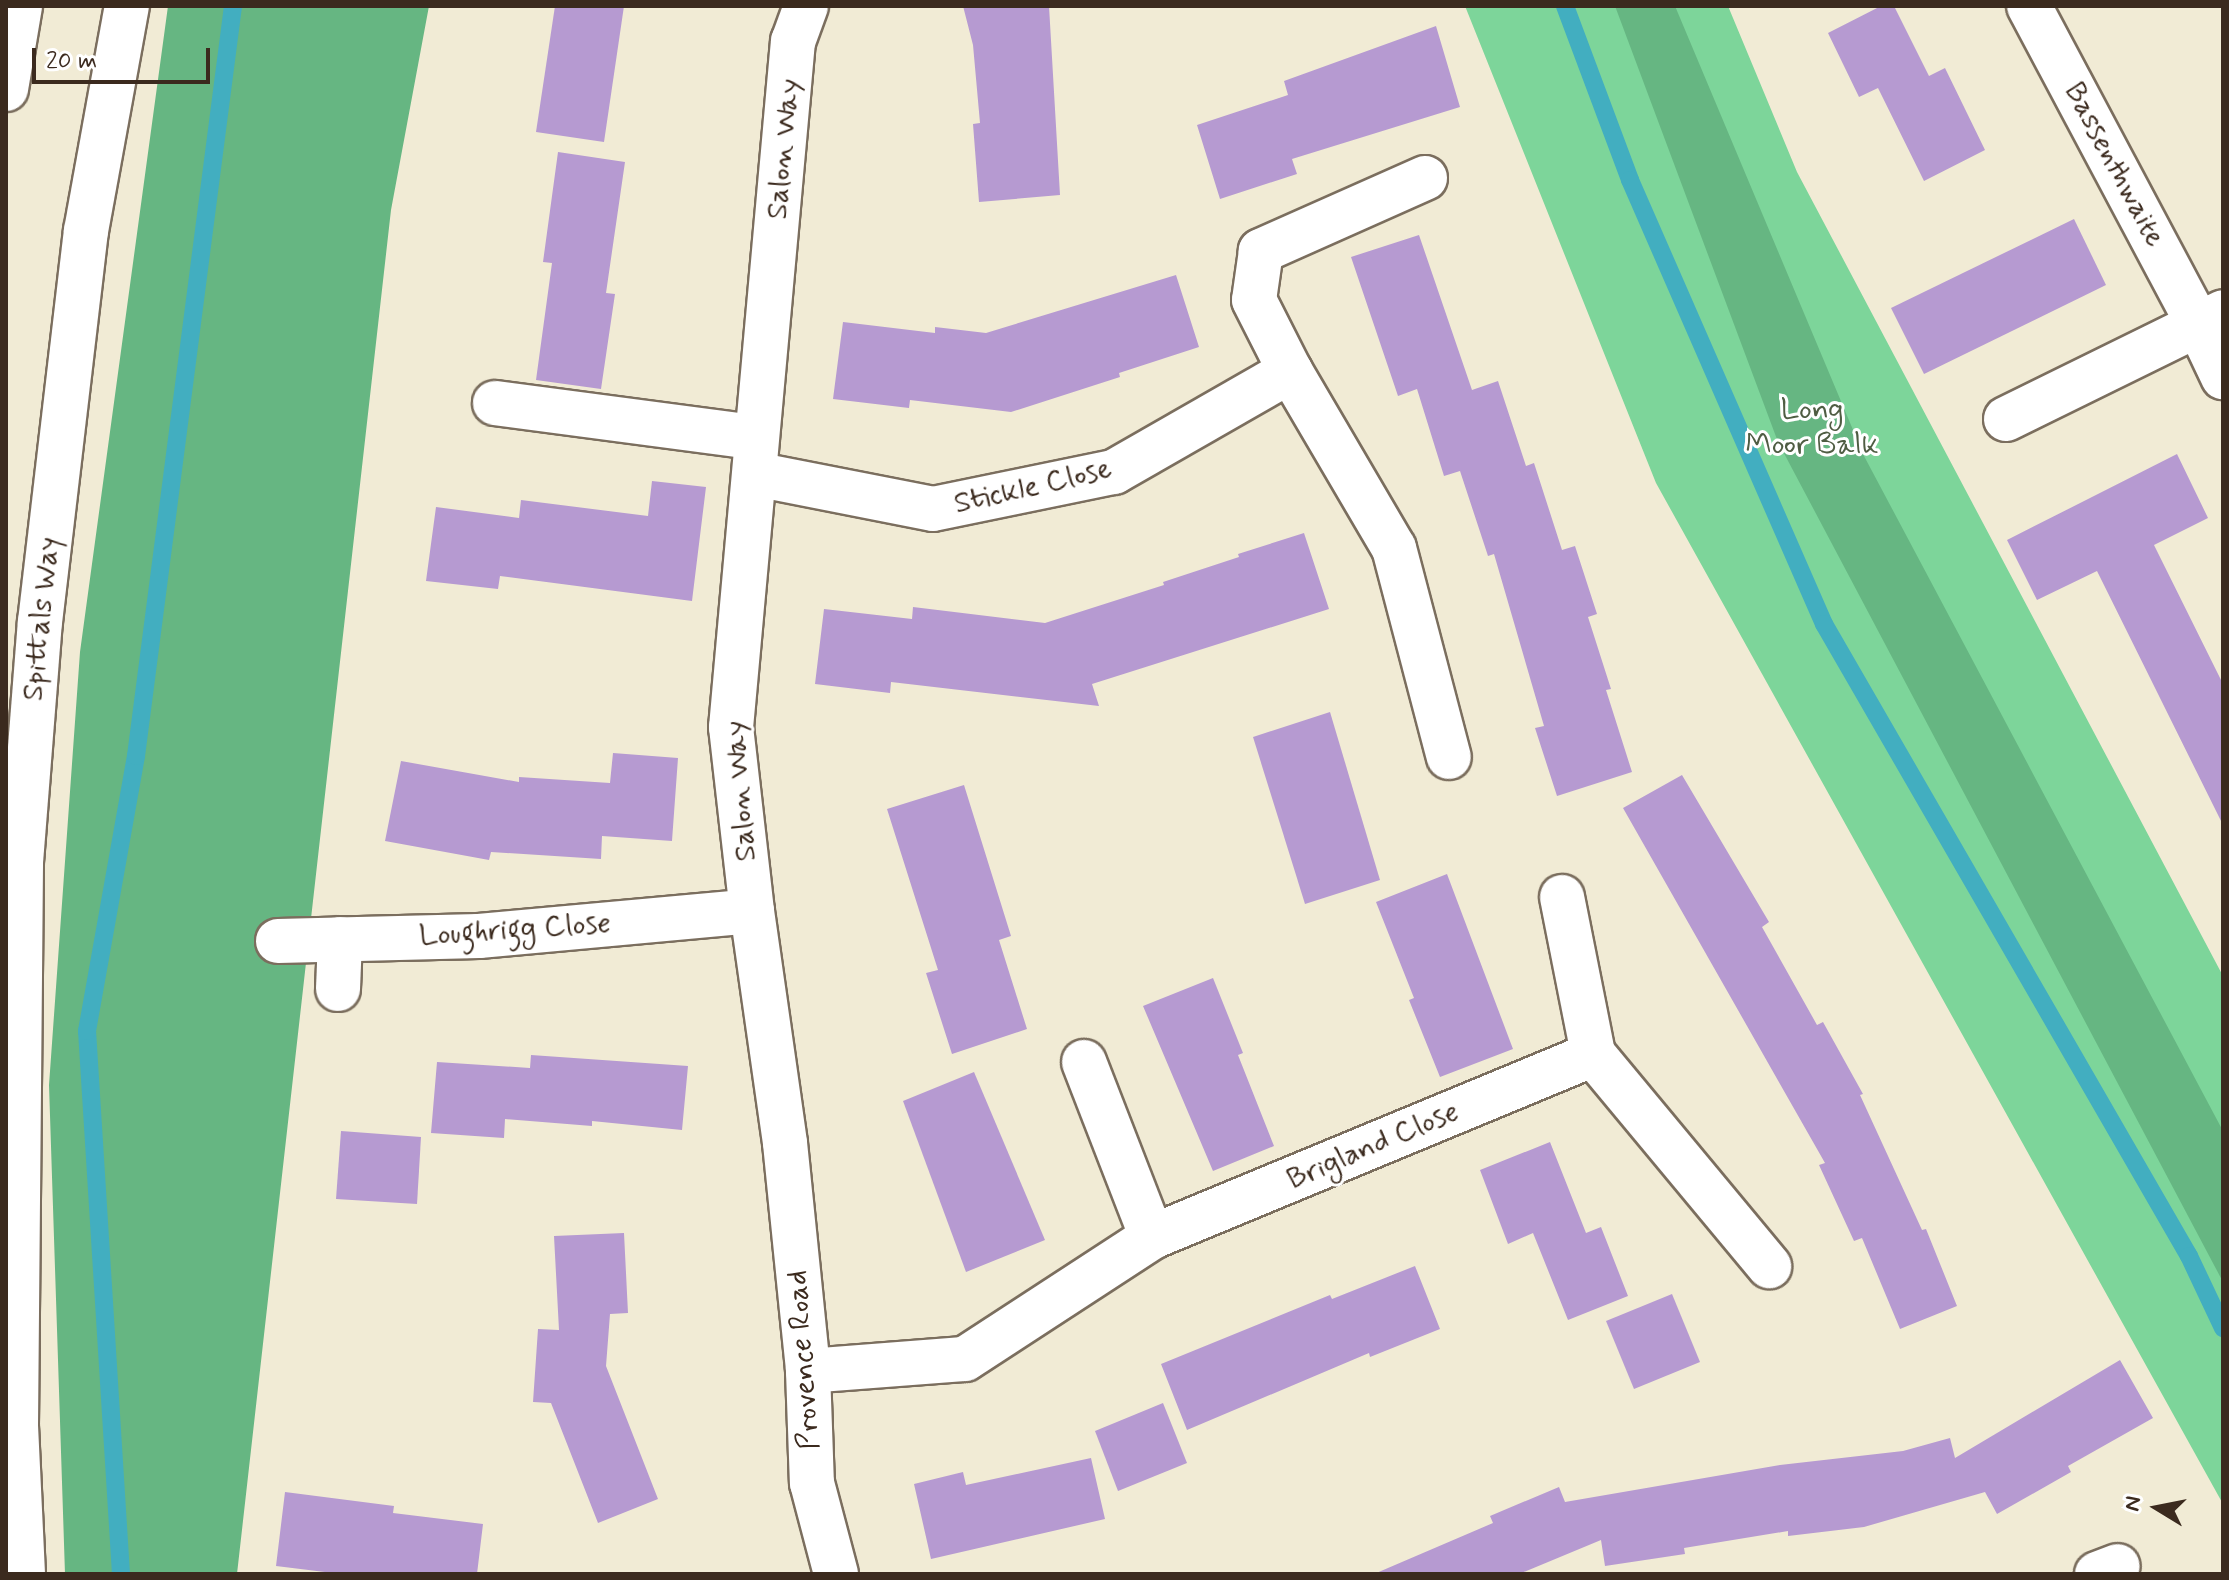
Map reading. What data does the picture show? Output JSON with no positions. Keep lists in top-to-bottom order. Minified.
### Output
{"streets":{"main road":["Salon Way","Bassenthwaite","Stickle Close","Spittals Way","Loughrigg Close","Brigland Close","Provence Road"]},"crossings":[["Salon Way","Stickle Close"],["Salon Way","Loughrigg Close"],["Salon Way","Provence Road"],["Brigland Close","Provence Road"]],"parks":["Long Moor Balk"],"scale_bar":"20 m","north":"left"}
